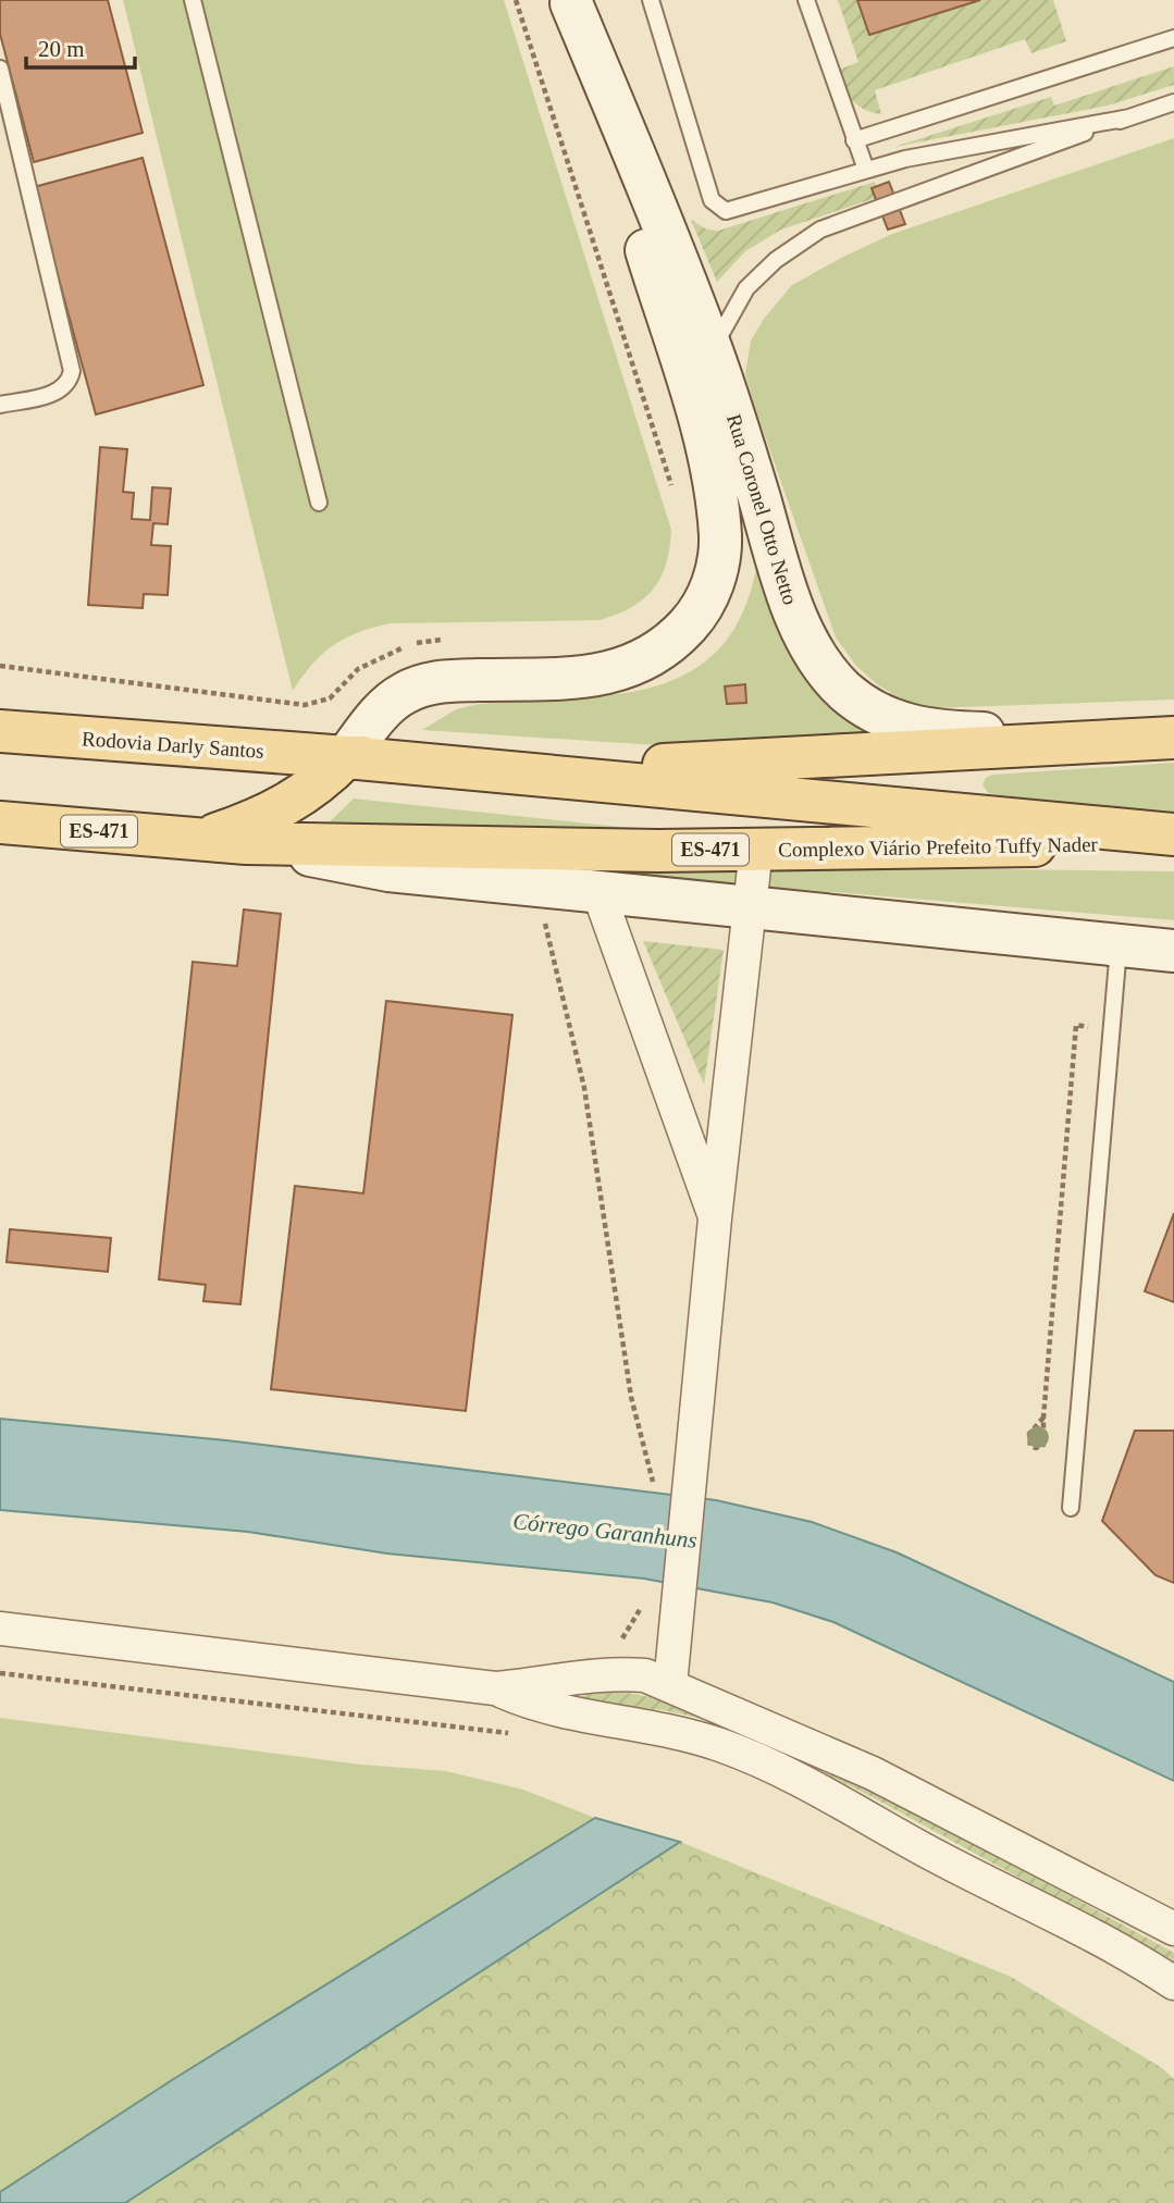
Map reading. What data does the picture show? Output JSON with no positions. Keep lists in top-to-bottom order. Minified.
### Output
{"streets":{"main road":["Rodovia Darly Santos","ES-471","Complexo Viário Prefeito Tuffy Nader"],"street":["Rua Coronel Otto Netto"]},"crossings":[["Rua Coronel Otto Netto","Rodovia Darly Santos"],["Rua Coronel Otto Netto","Complexo Viário Prefeito Tuffy Nader"],["Rodovia Darly Santos","Complexo Viário Prefeito Tuffy Nader"],["ES-471","Complexo Viário Prefeito Tuffy Nader"]],"water":["Córrego Garanhuns"],"scale_bar":"20 m"}
